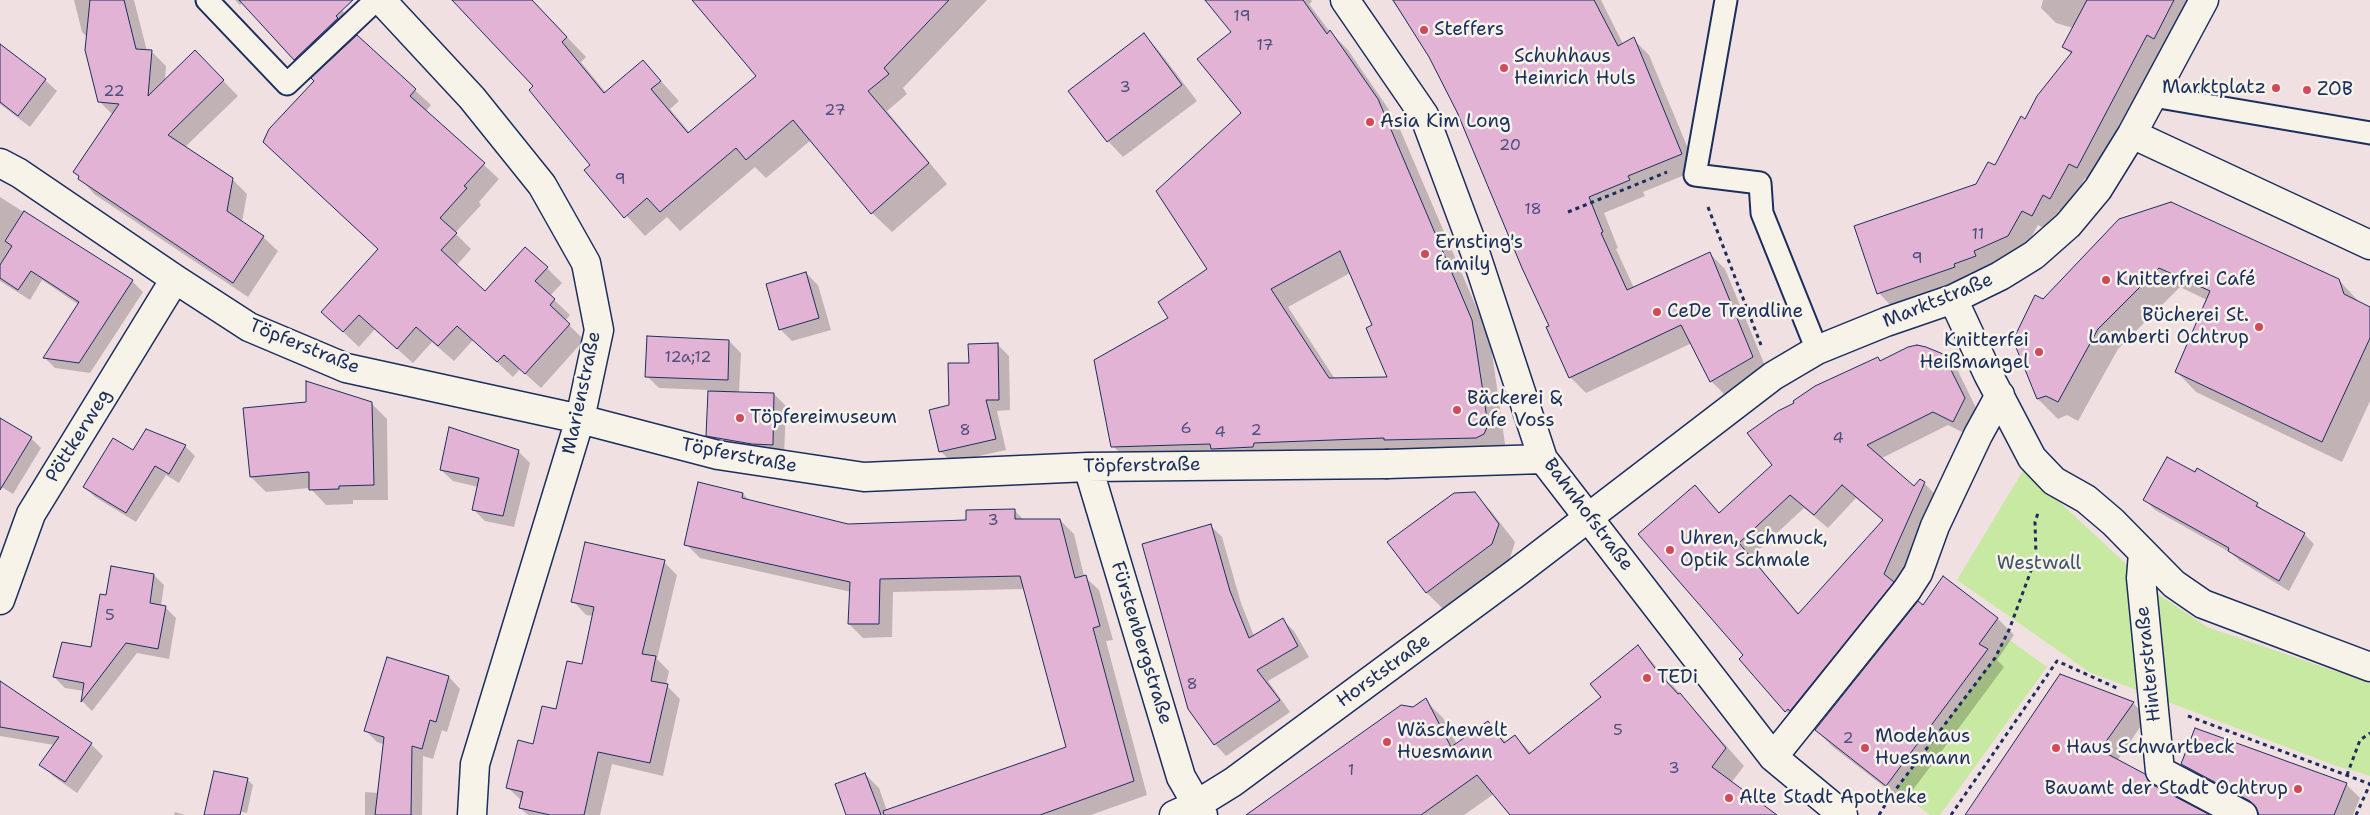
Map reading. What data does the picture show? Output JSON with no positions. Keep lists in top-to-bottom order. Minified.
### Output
{"streets":{"street":["Marktstraße","Töpferstraße","Marienstraße","Pöttkerweg","Bahnhofstraße","Fürstenbergstraße","Hinterstraße","Horststraße"]},"crossings":[["Marktstraße","Bahnhofstraße"],["Marktstraße","Horststraße"],["Töpferstraße","Marienstraße"],["Töpferstraße","Pöttkerweg"],["Töpferstraße","Bahnhofstraße"],["Töpferstraße","Fürstenbergstraße"],["Bahnhofstraße","Horststraße"],["Fürstenbergstraße","Horststraße"]],"parks":["Westwall"],"places":["Steffers","Schuhhaus Heinrich Huls","Marktplatz","ZOB","Asia Kim Long","Ernsting's family","Knitterfrei Café","CeDe Trendline","Bücherei St. Lamberti Ochtrup","Knitterfei Heißmangel","Bäckerei & Cafe Voss","Töpfereimuseum","Uhren, Schmuck, Optik Schmale","TEDi","Wäschewelt Huesmann","Modehaus Huesmann","Haus Schwartbeck","Bauamt der Stadt Ochtrup","Alte Stadt Apotheke"],"house_numbers":["19","17","3","22","27","20","9","18","11","9","12a;12","6","8","2","4","4","3","5","8","5","2","3","1"]}
